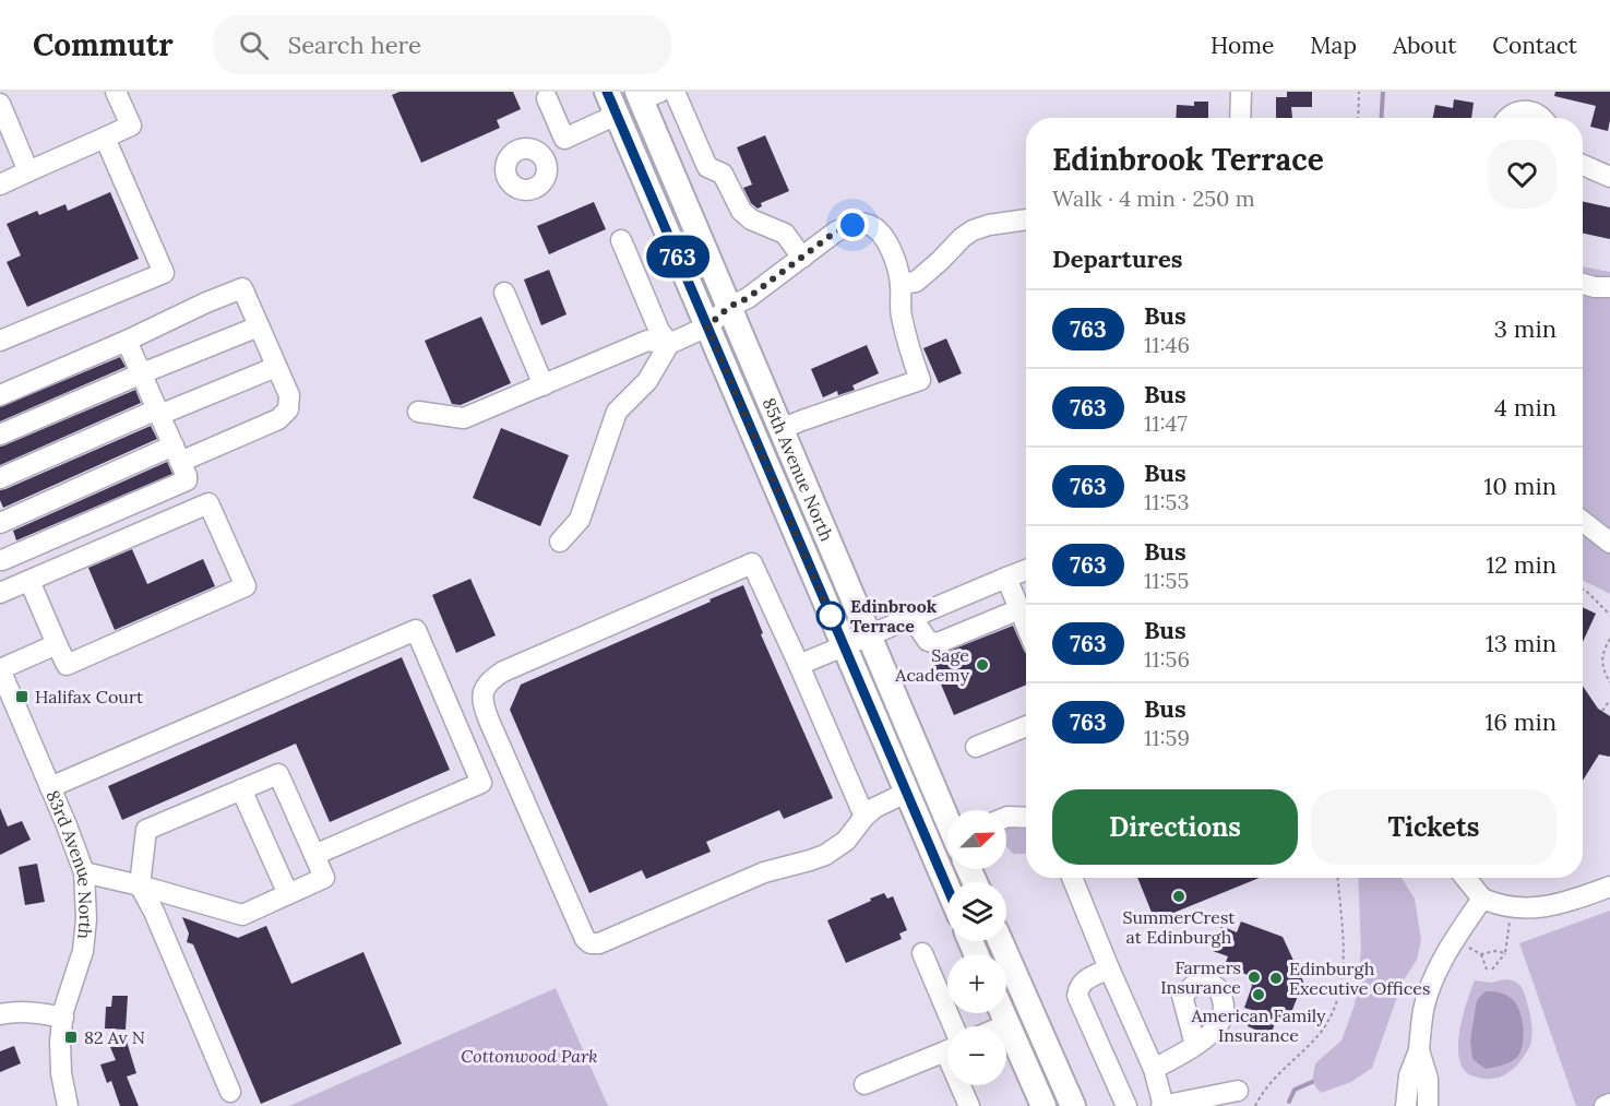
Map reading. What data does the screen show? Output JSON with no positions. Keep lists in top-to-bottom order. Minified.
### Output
{"streets":{"main road":["85th Avenue North"],"street":["83rd Avenue North"]},"parks":["Cottonwood Park"],"places":{"other":["Edinbrook Terrace","Sage Academy","SummerCrest at Edinburgh","Farmers Insurance","Edinburgh Executive Offices","American Family Insurance"],"transit":["Halifax Court","82 Av N"]},"lines":["bus line 763"],"north":"top right","page":{"header":"Commutr","search":"Search here","nav":["Home","Map","About","Contact"],"on_map":"763","heading":[["Edinbrook Terrace","Walk · 4 min · 250 m"],"Departures"],"list":[{"mark":"763","name":"Bus","note":"11:46","value":"3 min"},{"mark":"763","name":"Bus","note":"11:47","value":"4 min"},{"mark":"763","name":"Bus","note":"11:53","value":"10 min"},{"mark":"763","name":"Bus","note":"11:55","value":"12 min"},{"mark":"763","name":"Bus","note":"11:56","value":"13 min"},{"mark":"763","name":"Bus","note":"11:59","value":"16 min"}],"buttons":["Directions","Tickets"],"map_buttons":["+","−"]}}
